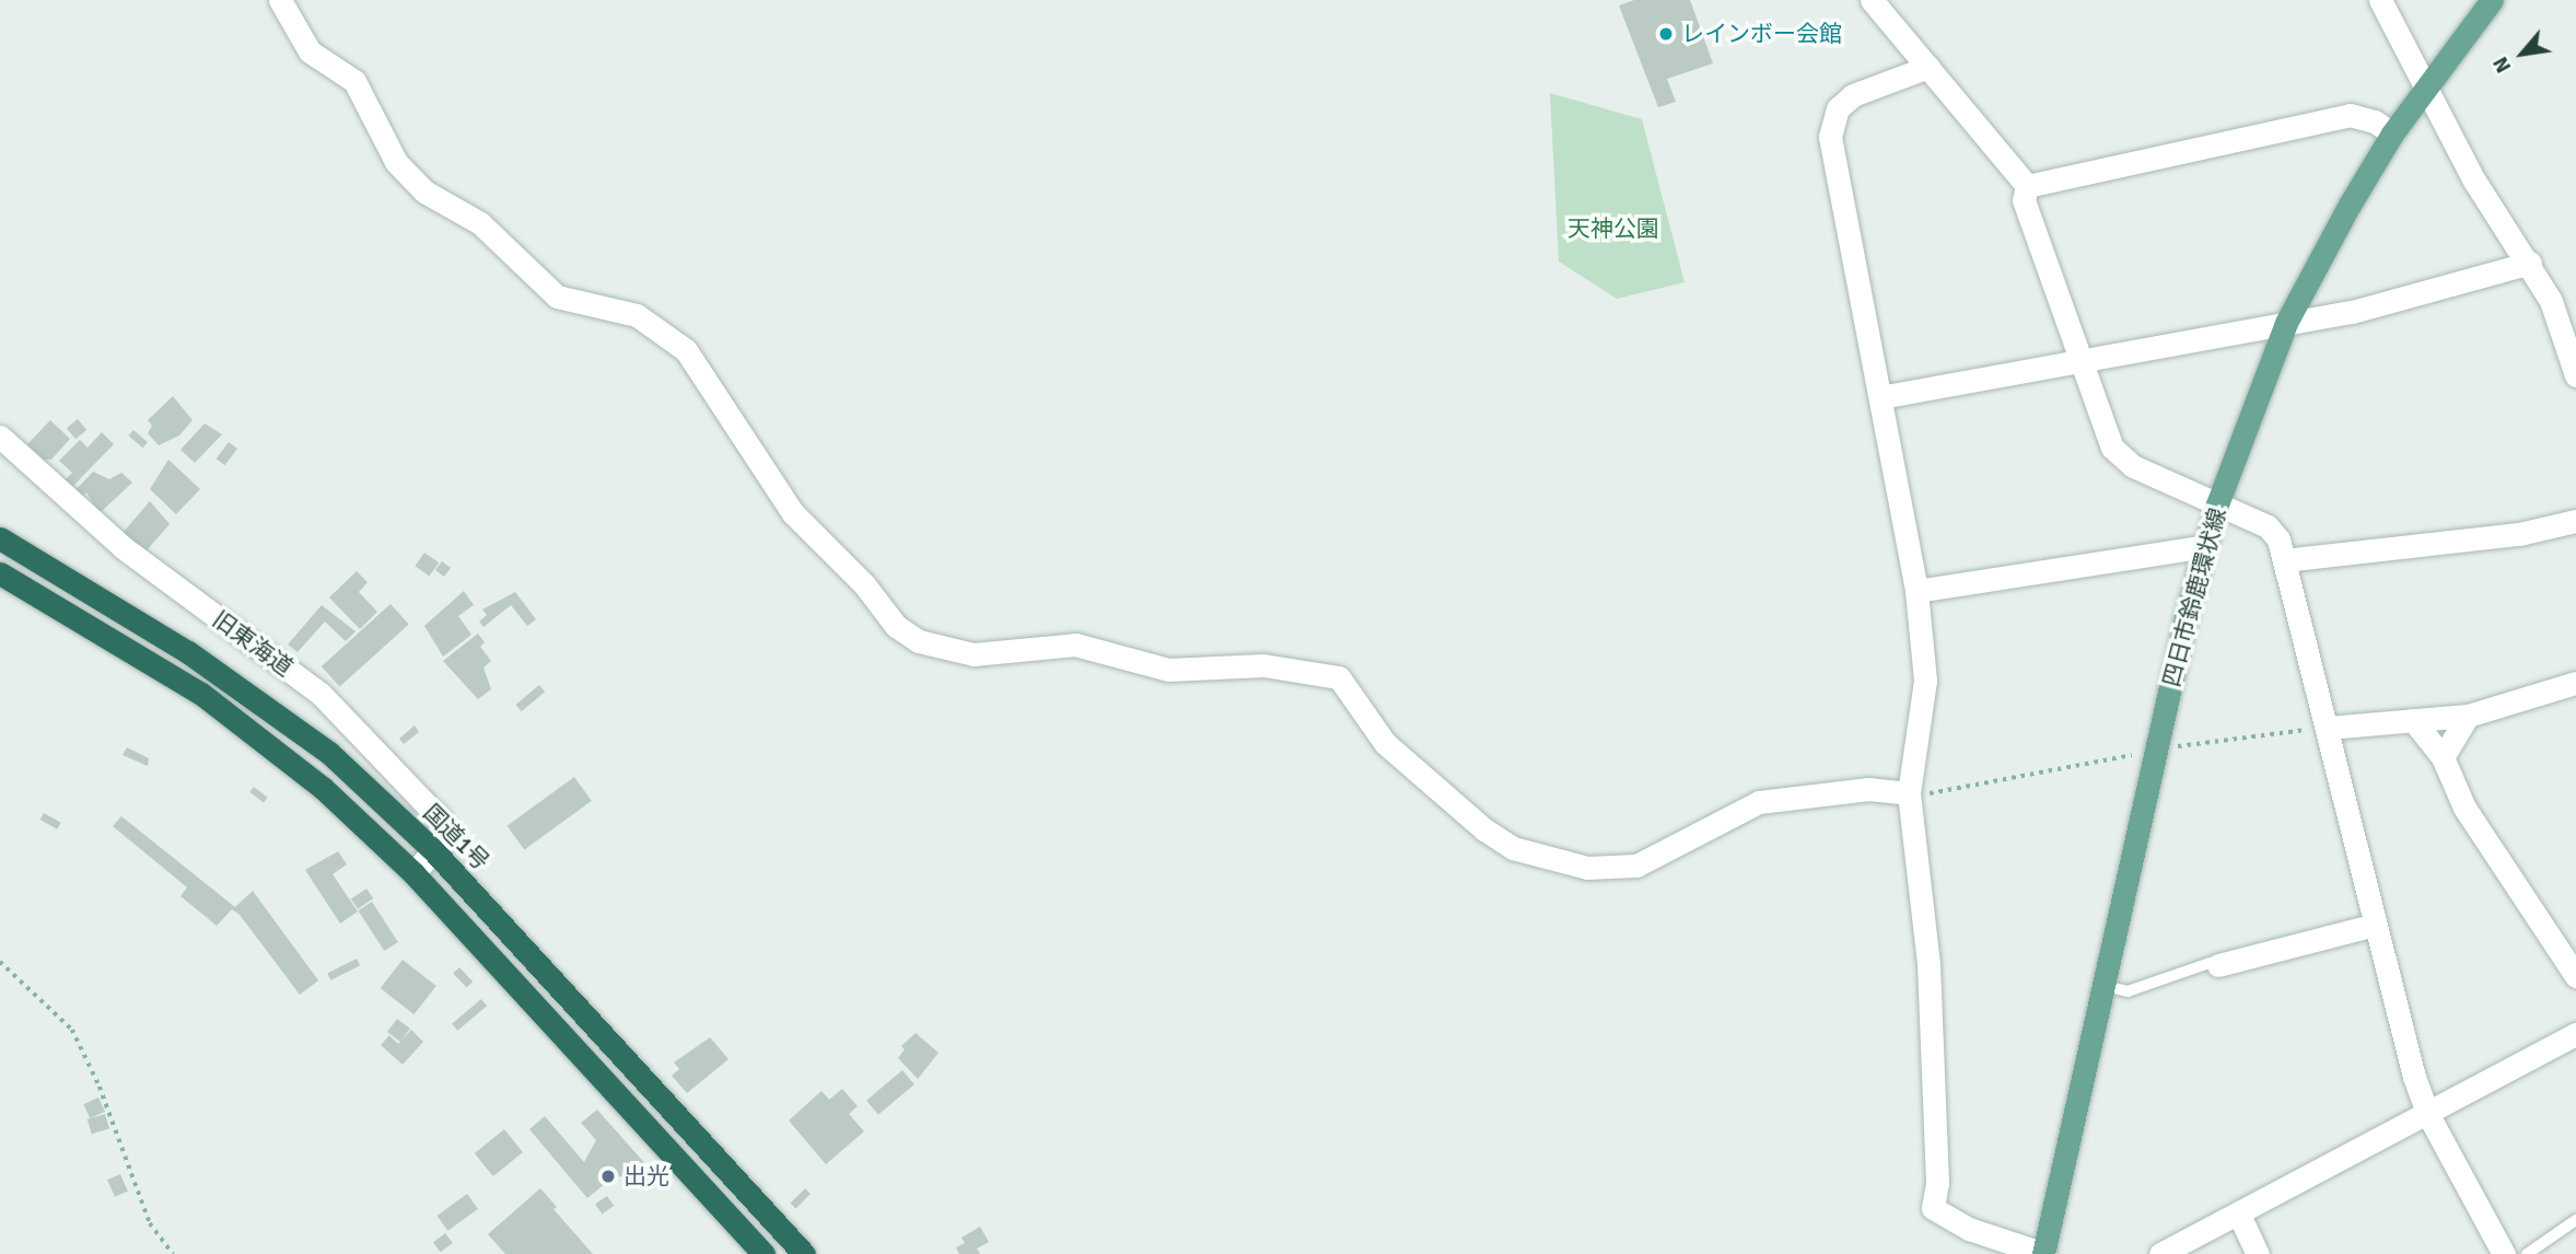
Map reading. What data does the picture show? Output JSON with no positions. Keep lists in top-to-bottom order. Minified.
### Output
{"streets":{"highway":["国道1号"],"main road":["四日市鈴鹿環状線"],"street":["旧東海道"]},"crossings":[["旧東海道","国道1号"]],"parks":["天神公園"],"places":["レインボー会館","出光"],"north":"bottom left"}
